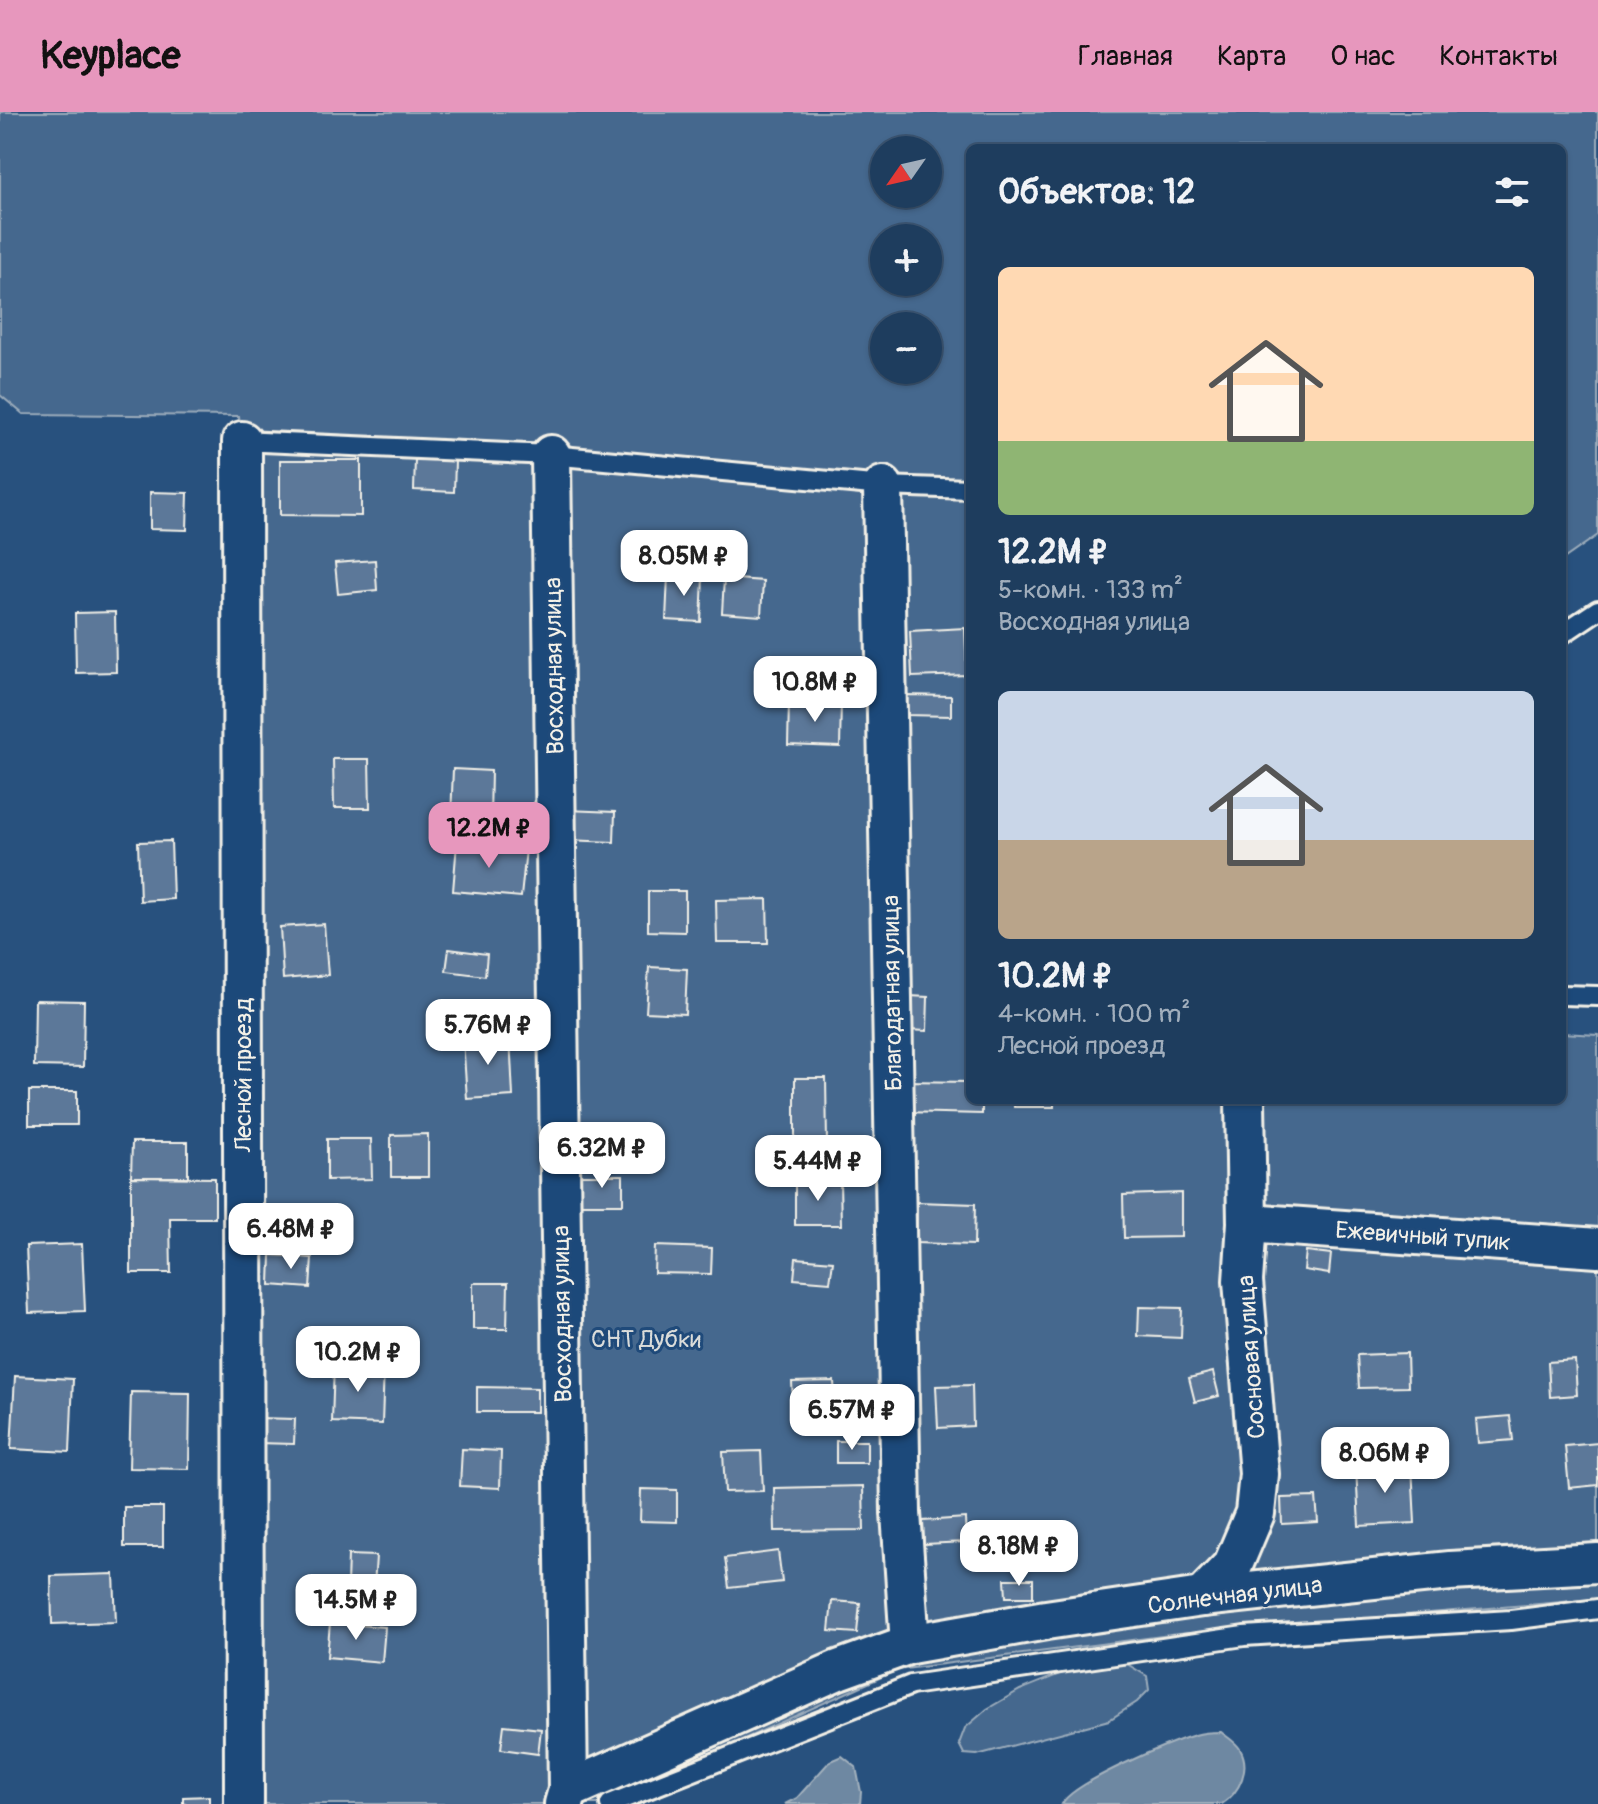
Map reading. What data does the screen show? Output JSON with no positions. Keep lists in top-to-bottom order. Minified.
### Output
{"streets":{"street":["Восходная улица","Благодатная улица","Лесной проезд","Ежевичный тупик","Сосновая улица","Солнечная улица"]},"crossings":[["Восходная улица","Солнечная улица"],["Благодатная улица","Солнечная улица"],["Ежевичный тупик","Сосновая улица"],["Сосновая улица","Солнечная улица"]],"parks":["СНТ Дубки"],"north":"bottom left","page":{"header":"Keyplace","nav":["Главная","Карта","О нас","Контакты"],"map_buttons":["+","−"],"heading":"Объектов: 12","list":[{"name":"12.2M ₽","note":"5-комн. · 133 m² · Восходная улица"},{"name":"10.2M ₽","note":"4-комн. · 100 m² · Лесной проезд"}],"price":["8.05M ₽","10.8M ₽","12.2M ₽","5.76M ₽","6.32M ₽","5.44M ₽","6.48M ₽","10.2M ₽","6.57M ₽","8.06M ₽","8.18M ₽","14.5M ₽"]}}
